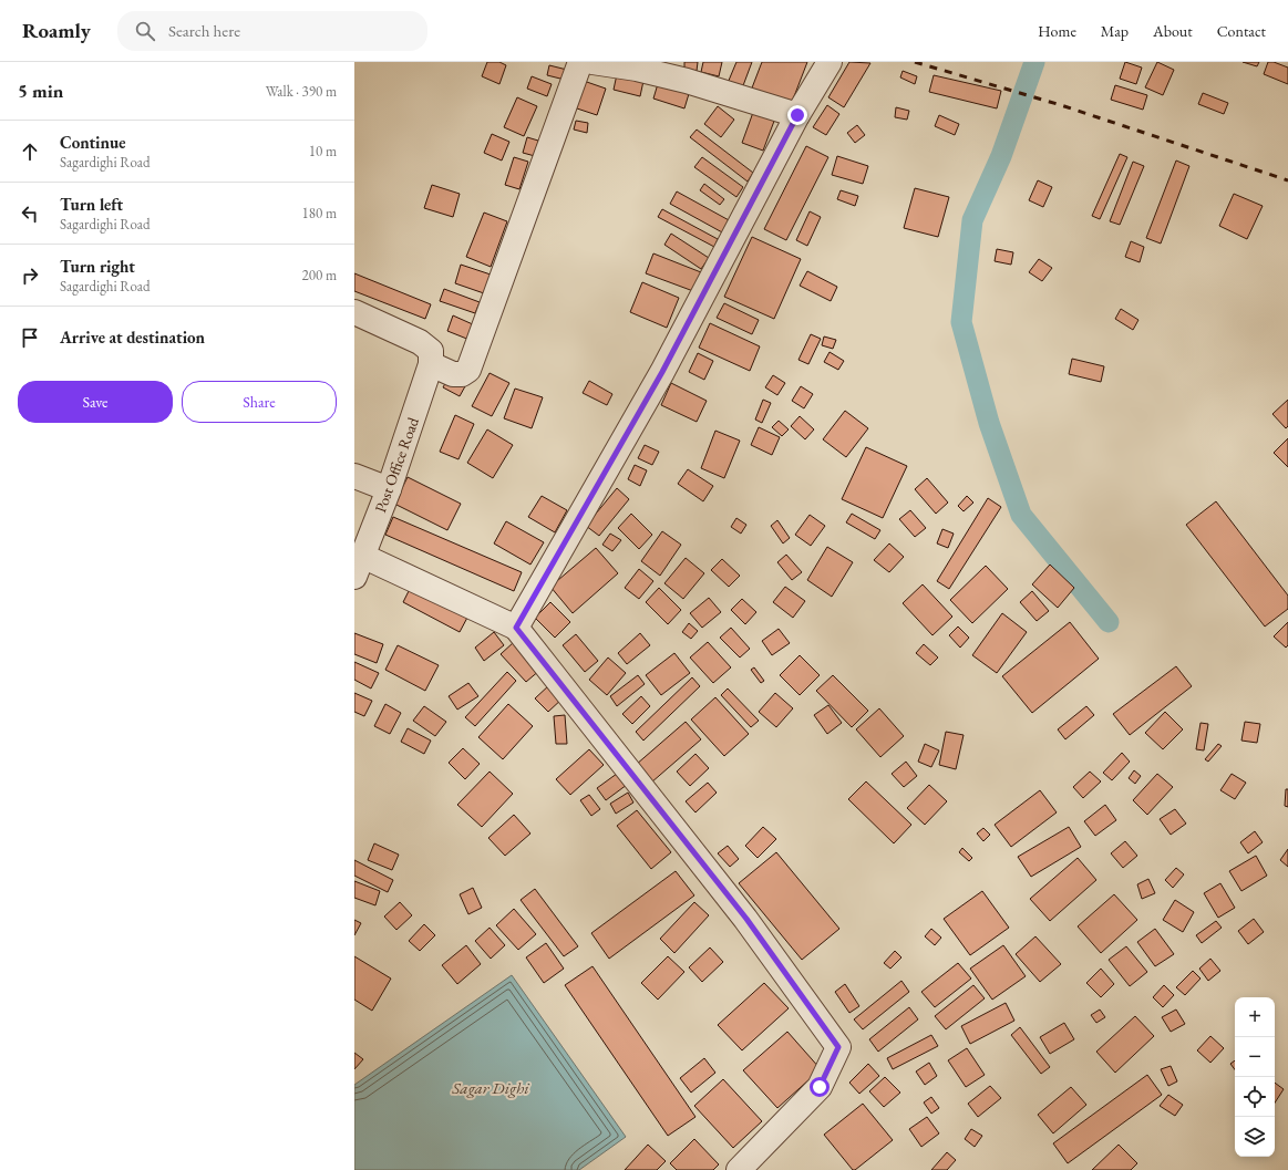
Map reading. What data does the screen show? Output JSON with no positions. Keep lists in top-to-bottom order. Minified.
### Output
{"streets":{"street":["Post Office Road"]},"water":["Sagar Dighi"],"page":{"header":"Roamly","search":"Search here","nav":["Home","Map","About","Contact"],"heading":["5 min","Walk · 390 m"],"list":[["Continue","Sagardighi Road","10 m"],["Turn left","Sagardighi Road","180 m"],["Turn right","Sagardighi Road","200 m"],"Arrive at destination"],"buttons":["Save","Share"],"map_buttons":["+","−"]}}
